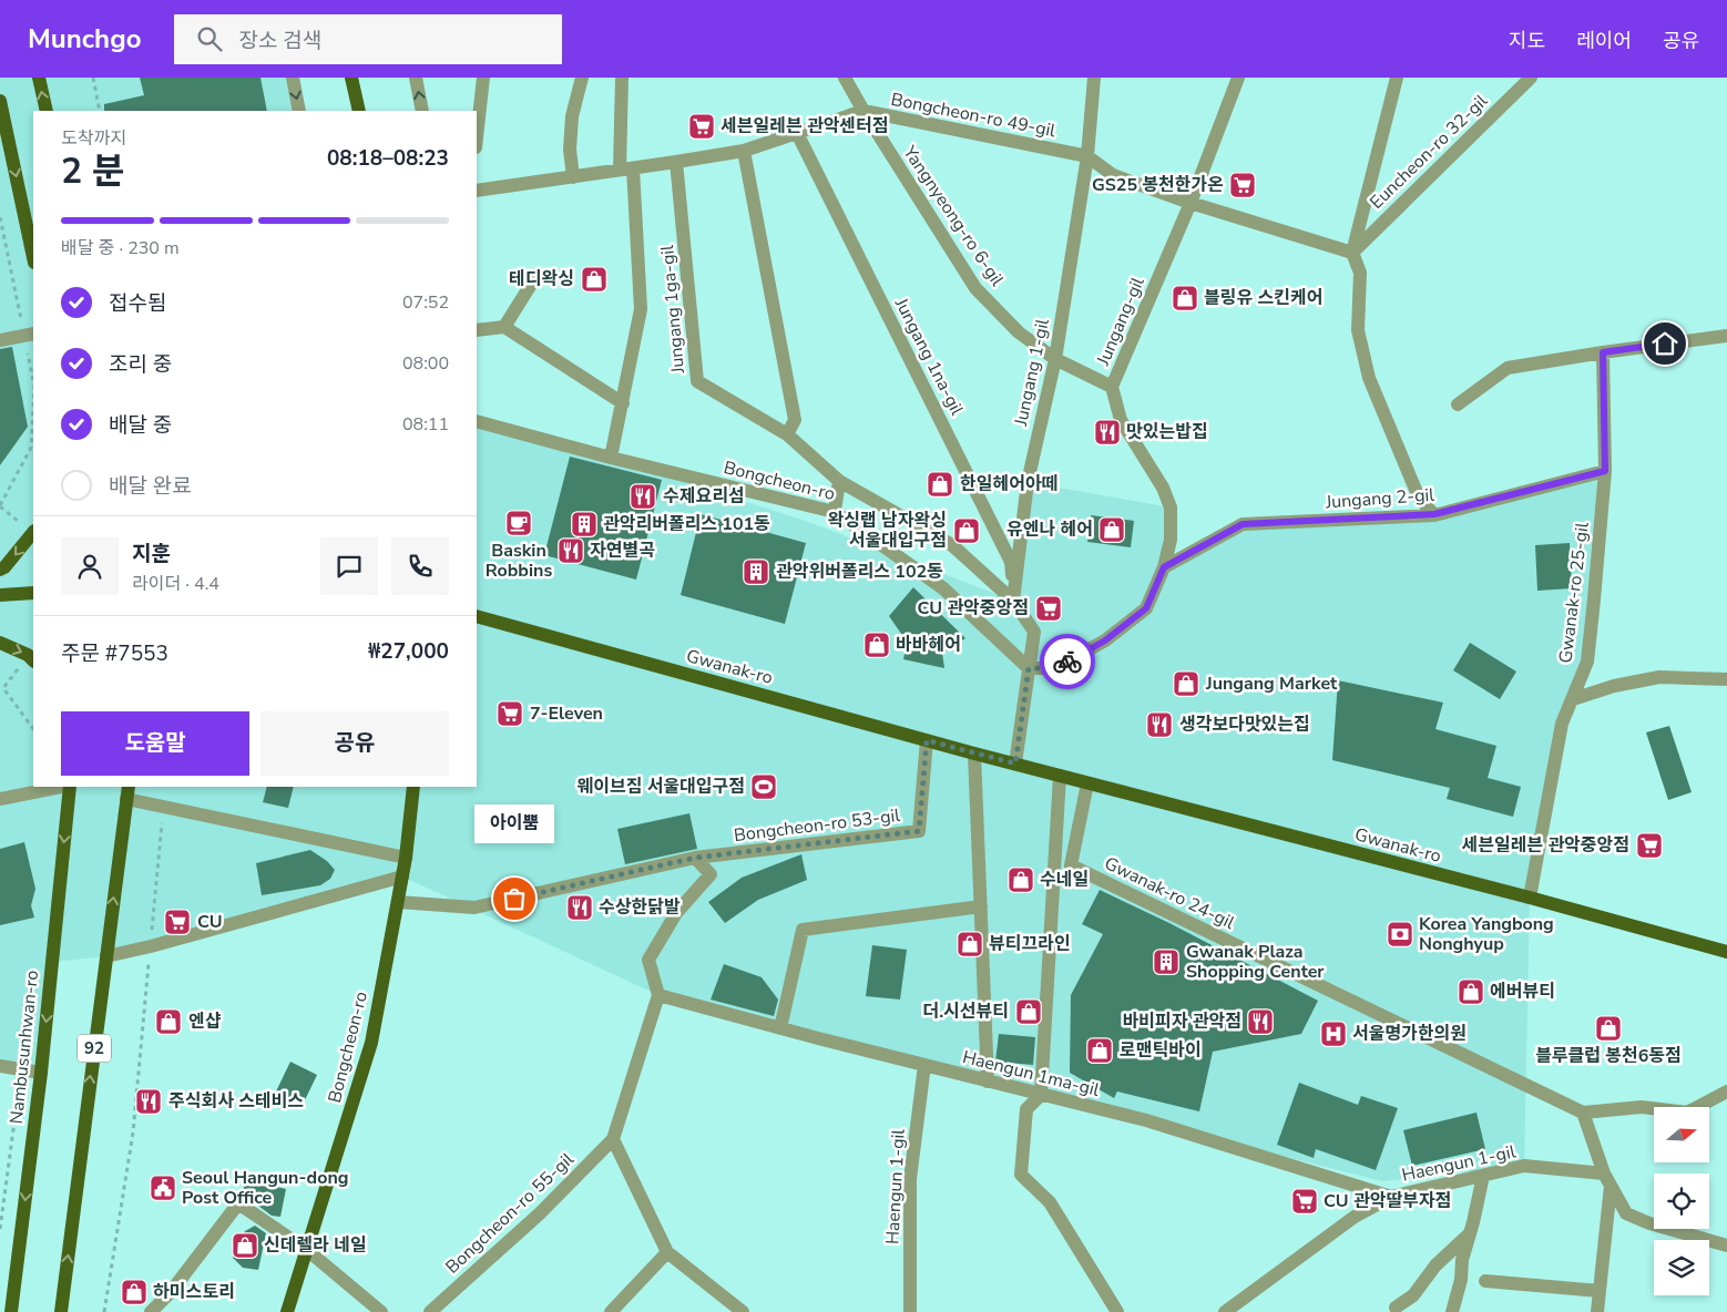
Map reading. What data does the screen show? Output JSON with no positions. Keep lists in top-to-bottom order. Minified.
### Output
{"streets":{"main road":["Bongcheon-ro","Gwanak-ro","Nambusunhwan-ro","92"],"street":["Bongcheon-ro 49-gil","Euncheon-ro 32-gil","Yangnyeong-ro 6-gil","Jungang 1ga-gil","Jungang-gil","Jungang 1na-gil","Jungang 1-gil","Jungang 2-gil","Gwanak-ro 25-gil","Bongcheon-ro 53-gil","Gwanak-ro 24-gil","Haengun 1ma-gil","Haengun 1-gil","Bongcheon-ro 55-gil"]},"crossings":[["Bongcheon-ro 49-gil","Euncheon-ro 32-gil"],["Bongcheon-ro 49-gil","Yangnyeong-ro 6-gil"],["Bongcheon-ro 49-gil","Jungang 1ga-gil"],["Bongcheon-ro 49-gil","Jungang-gil"],["Bongcheon-ro 49-gil","Jungang 1na-gil"],["Bongcheon-ro 49-gil","Jungang 1-gil"],["Yangnyeong-ro 6-gil","Jungang-gil"],["Yangnyeong-ro 6-gil","Jungang 1-gil"],["Jungang 1ga-gil","Jungang 1na-gil"],["Jungang 1ga-gil","Jungang 1-gil"],["Jungang-gil","Bongcheon-ro"],["Jungang-gil","Jungang 2-gil"],["Jungang 1na-gil","Jungang 1-gil"],["Bongcheon-ro","Bongcheon-ro 53-gil"],["Jungang 2-gil","Gwanak-ro 25-gil"],["Gwanak-ro 25-gil","Gwanak-ro"],["Gwanak-ro","Bongcheon-ro 53-gil"],["Gwanak-ro","Gwanak-ro 24-gil"],["Haengun 1ma-gil","Haengun 1-gil"]],"places":{"supermarket":["세븐일레븐 관악센터점","GS25 봉천한가온","CU 관악중앙점","7-Eleven","세븐일레븐 관악중앙점","CU","CU 관악딸부자점"],"shop":["테디왁싱","블링유 스킨케어","한일헤어아떼","유엔나 헤어","왁싱랩 남자왁싱 서울대입구점","바바헤어","Jungang Market","수네일","뷰티끄라인","에버뷰티","더.시선뷰티","엔샵","블루클럽 봉천6동점","로맨틱바이","신데렐라 네일","하미스토리"],"restaurant":["맛있는밥집","수제요리섬","자연별곡","생각보다맛있는집","수상한닭발","바비피자 관악점","주식회사 스테비스"],"cafe":["Baskin Robbins"],"building":["관악리버폴리스 101동","관악위버폴리스 102동","Gwanak Plaza Shopping Center"],"sports":["웨이브짐 서울대입구점"],"other":["아이뿜"],"bank":["Korea Yangbong Nonghyup"],"hospital":["서울명가한의원"],"public building":["Seoul Hangun-dong Post Office"]},"north":"right","page":{"header":"Munchgo","search":"장소 검색","nav":["지도","레이어","공유"],"heading":["2 분","도착까지","08:18–08:23"],"panel":["지훈","라이더 · 4.4","주문 #7553","₩27,000"],"bar":"배달 중 · 230 m","list":[["접수됨","07:52"],["조리 중","08:00"],["배달 중","08:11"],"배달 완료"],"buttons":["도움말","공유"],"bubble":"아이뿜"}}
